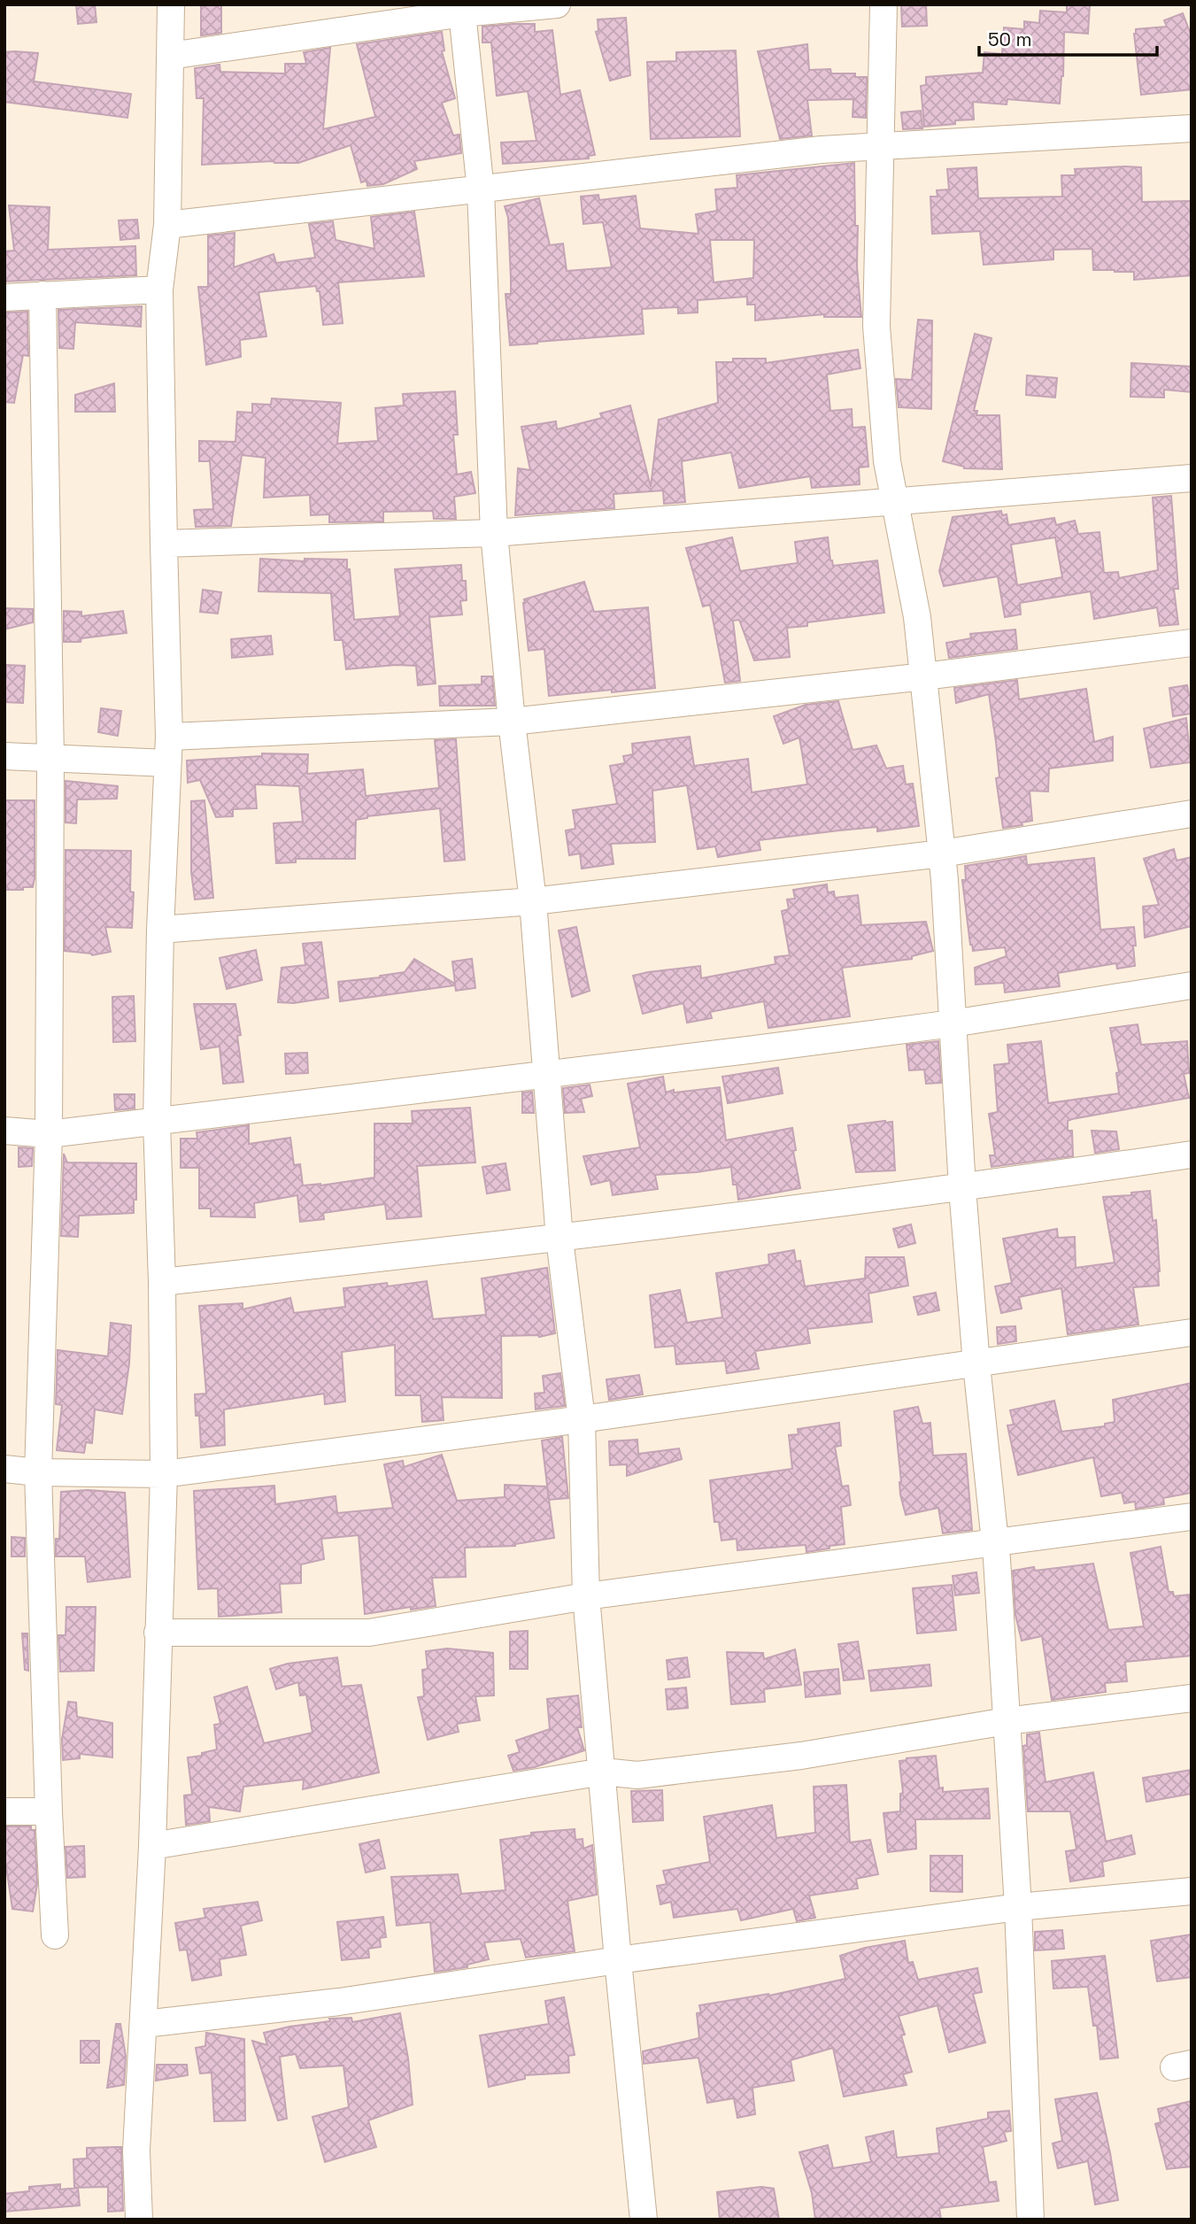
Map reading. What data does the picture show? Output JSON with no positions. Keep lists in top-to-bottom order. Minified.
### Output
{"scale_bar":"50 m"}
